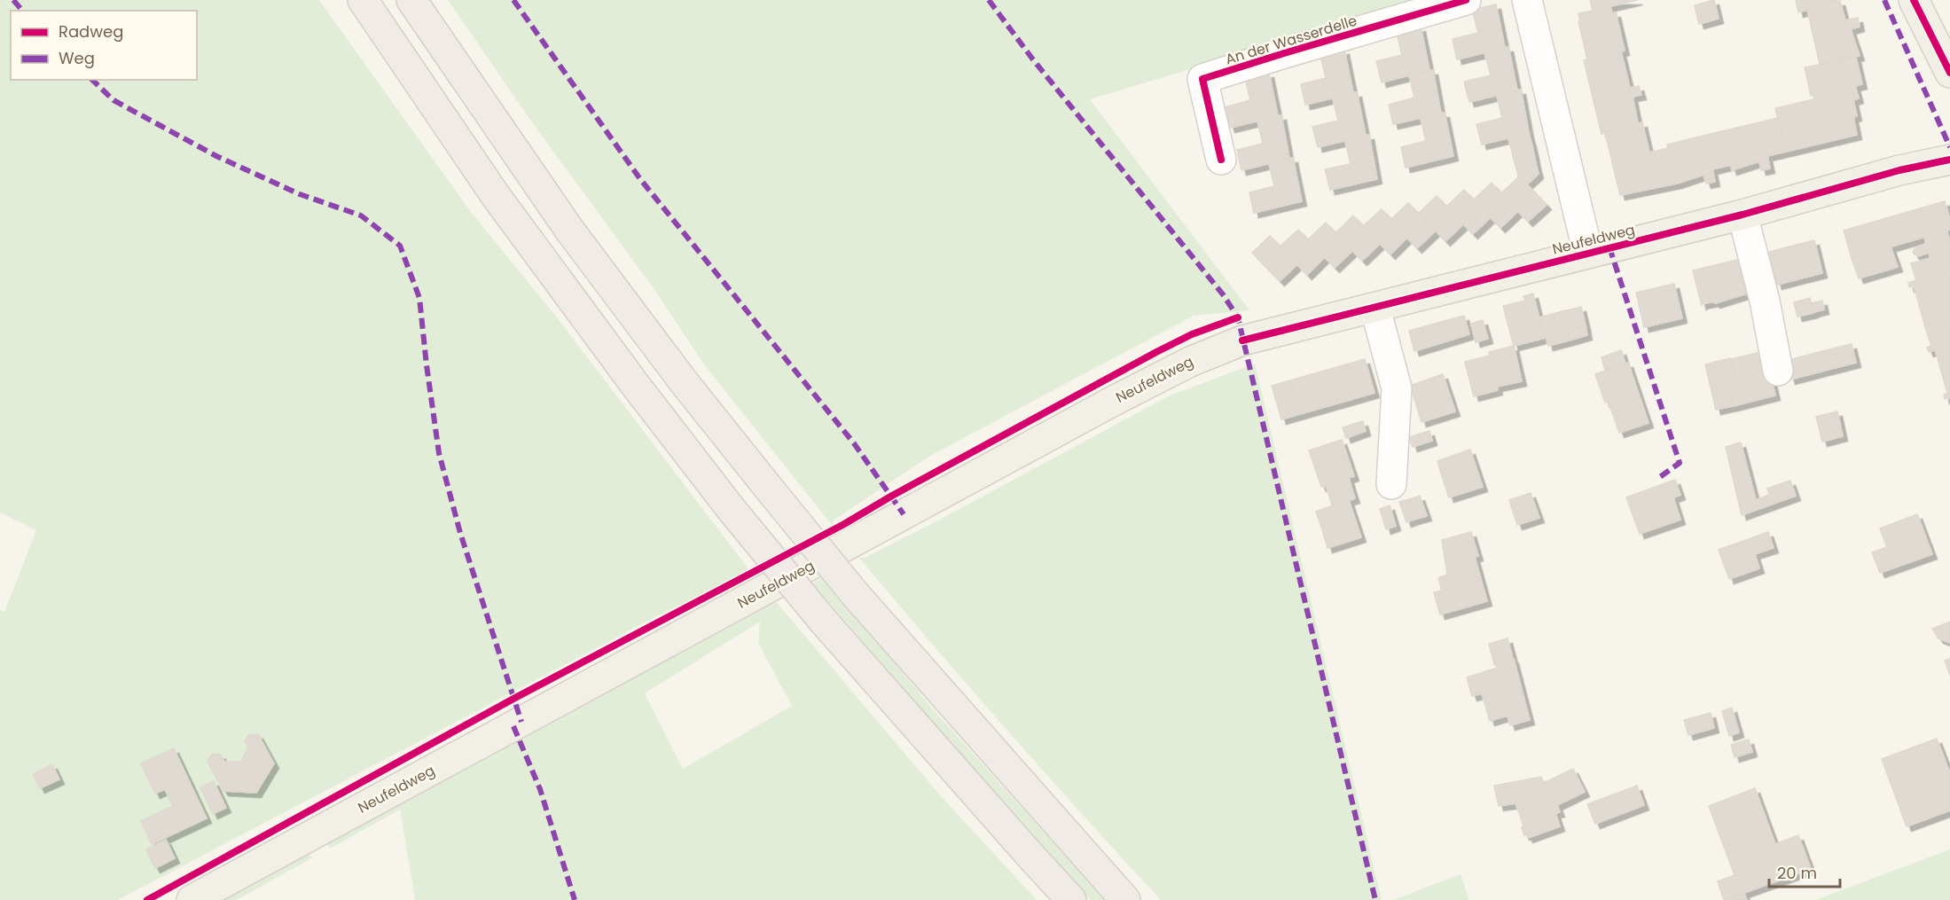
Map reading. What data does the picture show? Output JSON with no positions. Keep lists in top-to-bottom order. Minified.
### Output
{"streets":{"main road":["Neufeldweg"],"street":["An der Wasserdelle"]},"legend":["Radweg","Weg"],"scale_bar":"20 m"}
